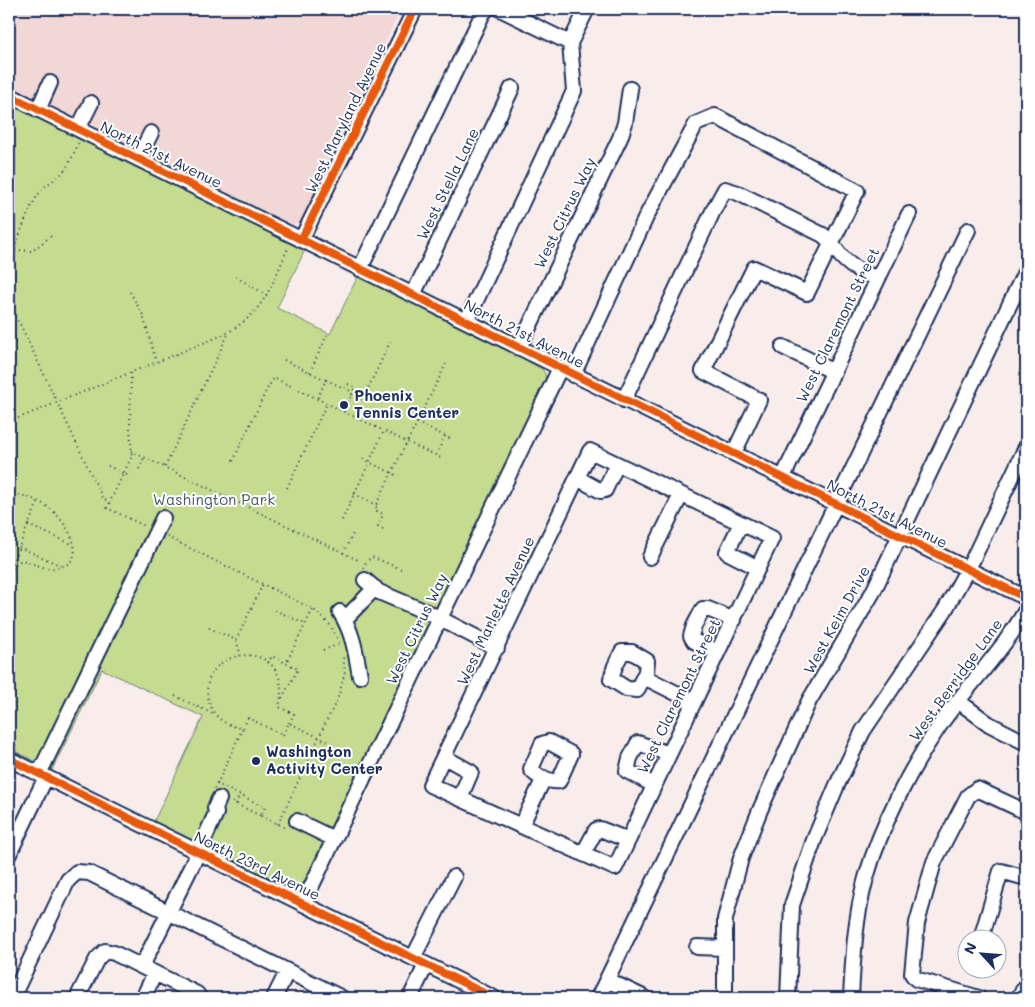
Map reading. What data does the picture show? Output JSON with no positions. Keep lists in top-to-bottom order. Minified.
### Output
{"streets":{"street":["West Maryland Avenue","North 21st Avenue","West Stella Lane","West Citrus Way","West Claremont Street","West Marlette Avenue","West Keim Drive","West Berridge Lane","North 23rd Avenue"]},"crossings":[["West Maryland Avenue","North 21st Avenue"],["North 21st Avenue","West Stella Lane"],["North 21st Avenue","West Citrus Way"],["North 21st Avenue","West Claremont Street"],["North 21st Avenue","West Keim Drive"],["West Citrus Way","North 23rd Avenue"]],"parks":["Washington Park"],"places":["Phoenix Tennis Center","Washington Activity Center"],"north":"top left"}
